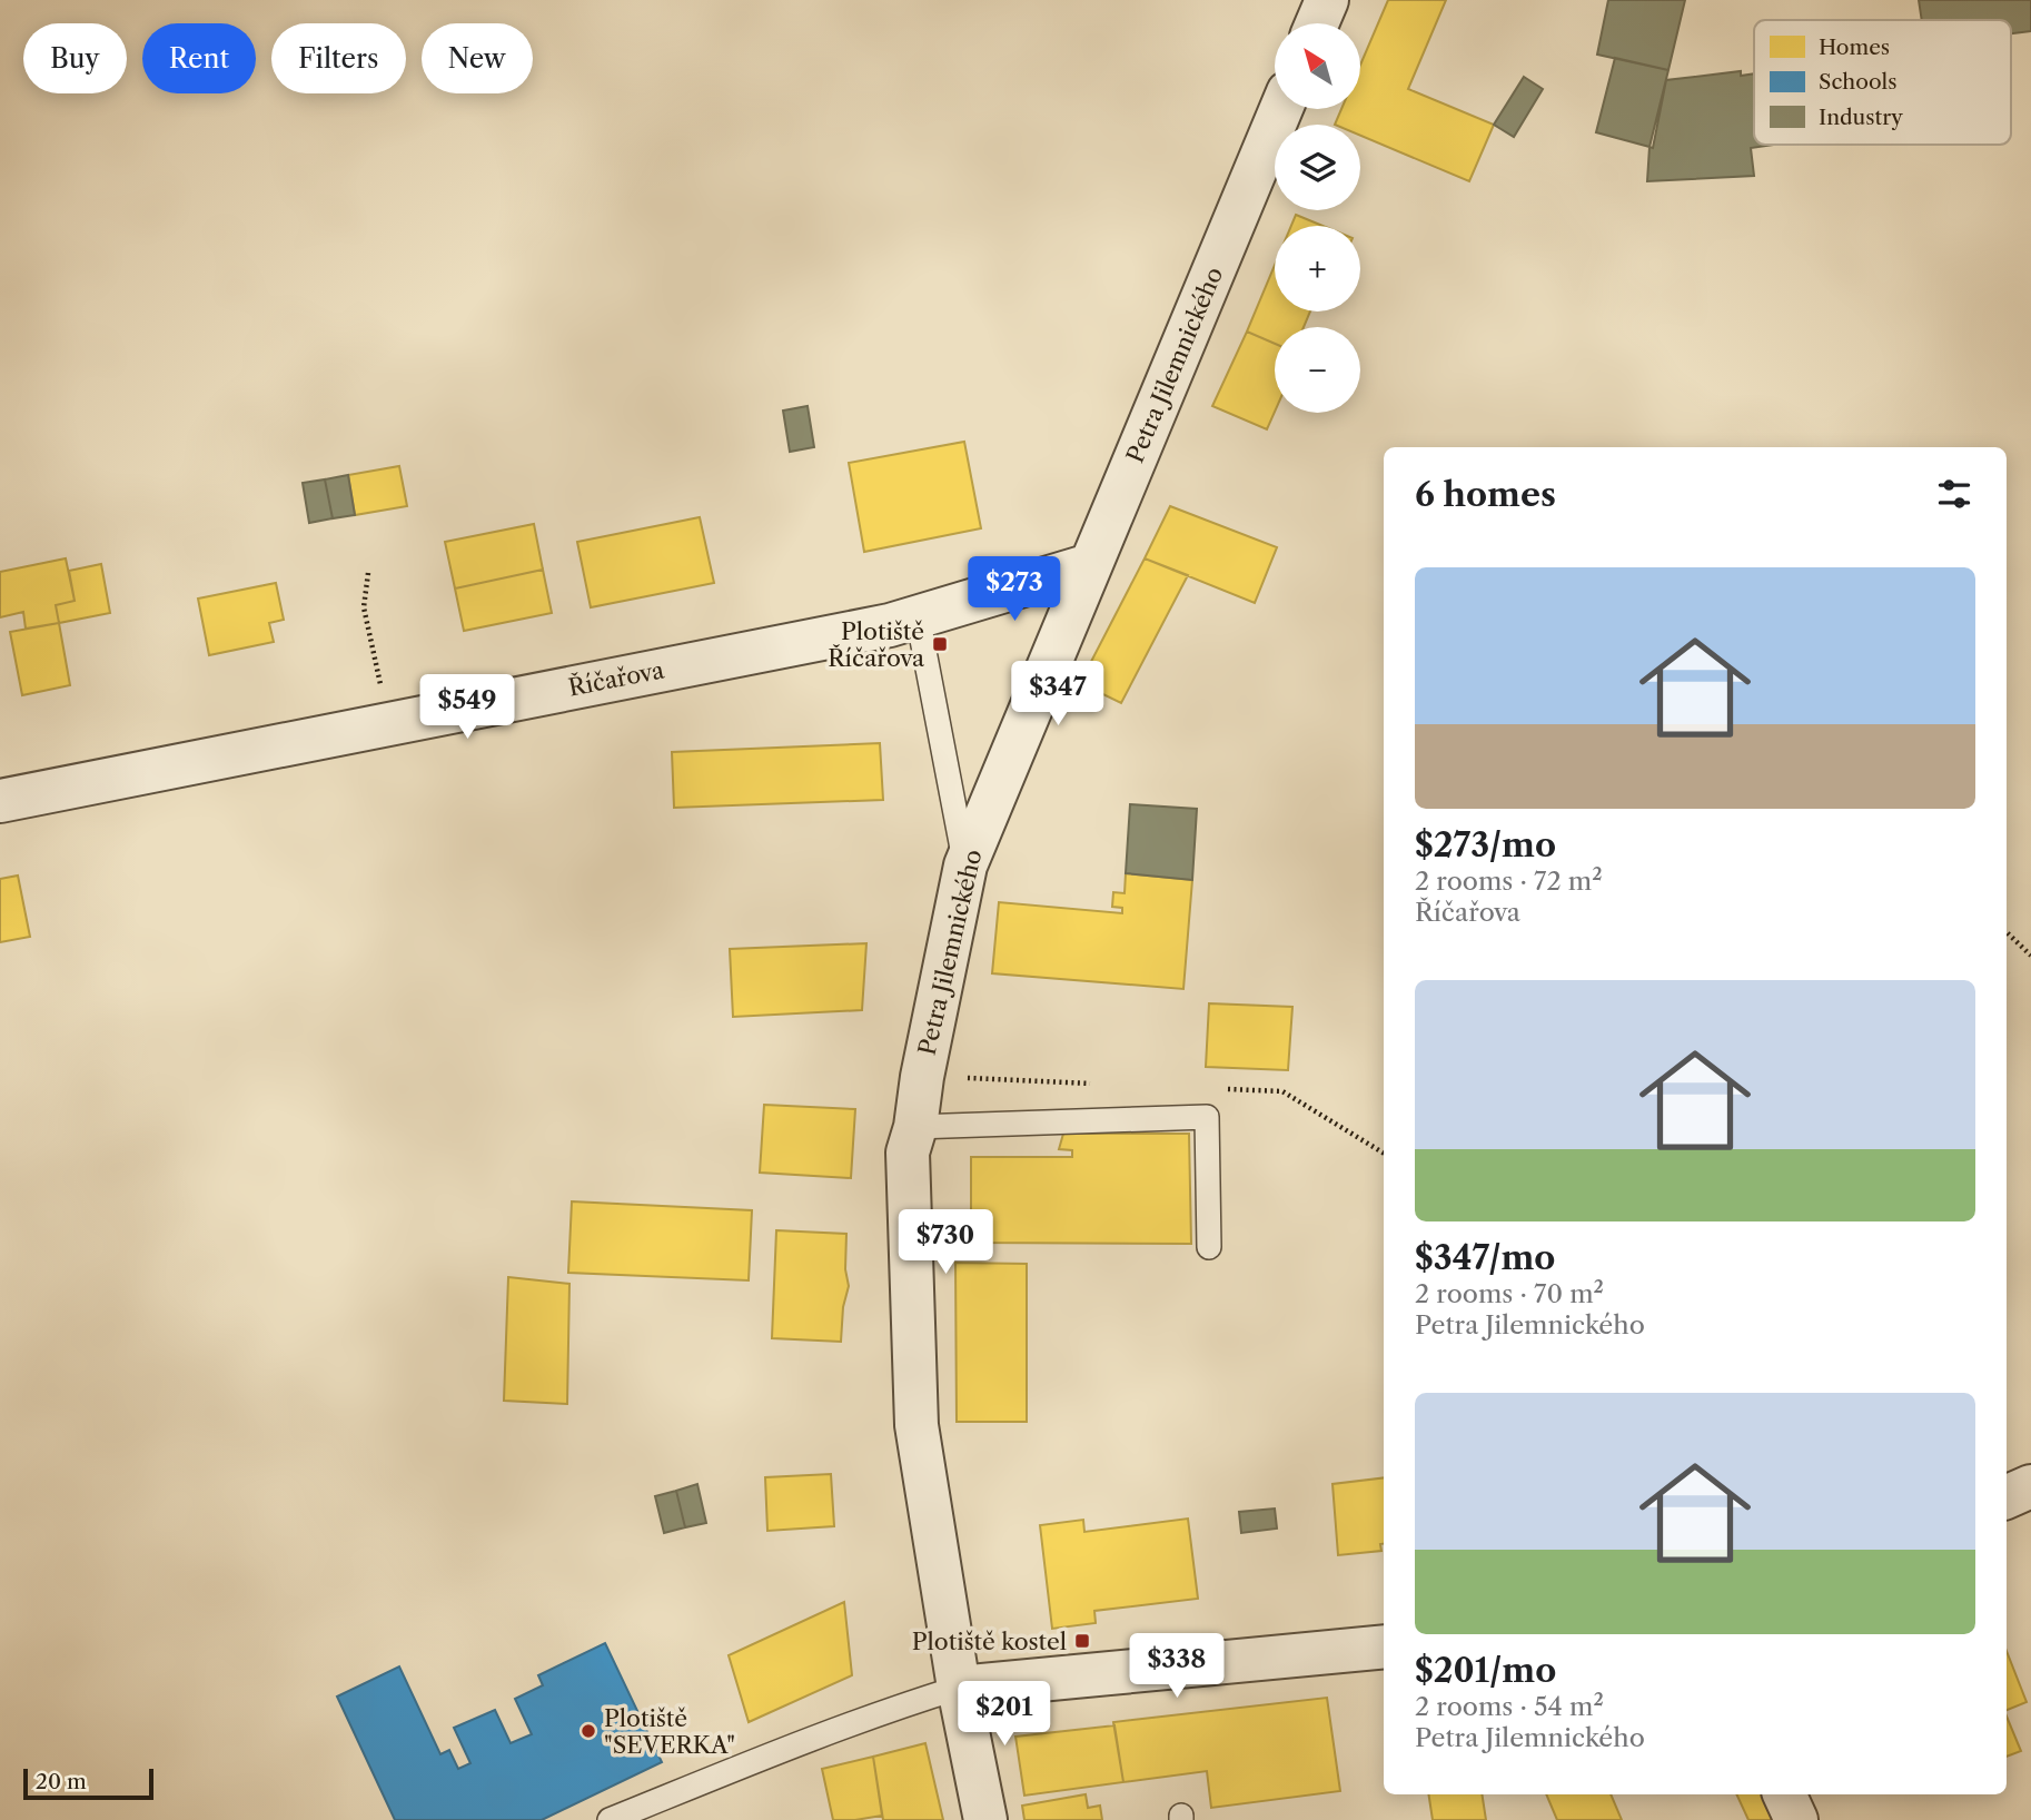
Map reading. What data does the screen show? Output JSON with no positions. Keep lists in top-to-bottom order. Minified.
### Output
{"streets":{"street":["Petra Jilemnického","Říčařova"]},"crossings":[["Petra Jilemnického","Říčařova"]],"places":{"transit":["Plotiště Říčařova","Plotiště kostel"],"other":["Plotiště \"SEVERKA\""]},"legend":["Homes","Schools","Industry"],"scale_bar":"20 m","north":"top left","page":{"map_buttons":["+","−"],"chip":["Buy","Rent","Filters","New"],"heading":"6 homes","list":[{"name":"$273/mo","note":"2 rooms · 72 m² · Říčařova"},{"name":"$347/mo","note":"2 rooms · 70 m² · Petra Jilemnického"},{"name":"$201/mo","note":"2 rooms · 54 m² · Petra Jilemnického"}],"price":["$273","$347","$549","$730","$338","$201"],"scale":"20 m"}}
